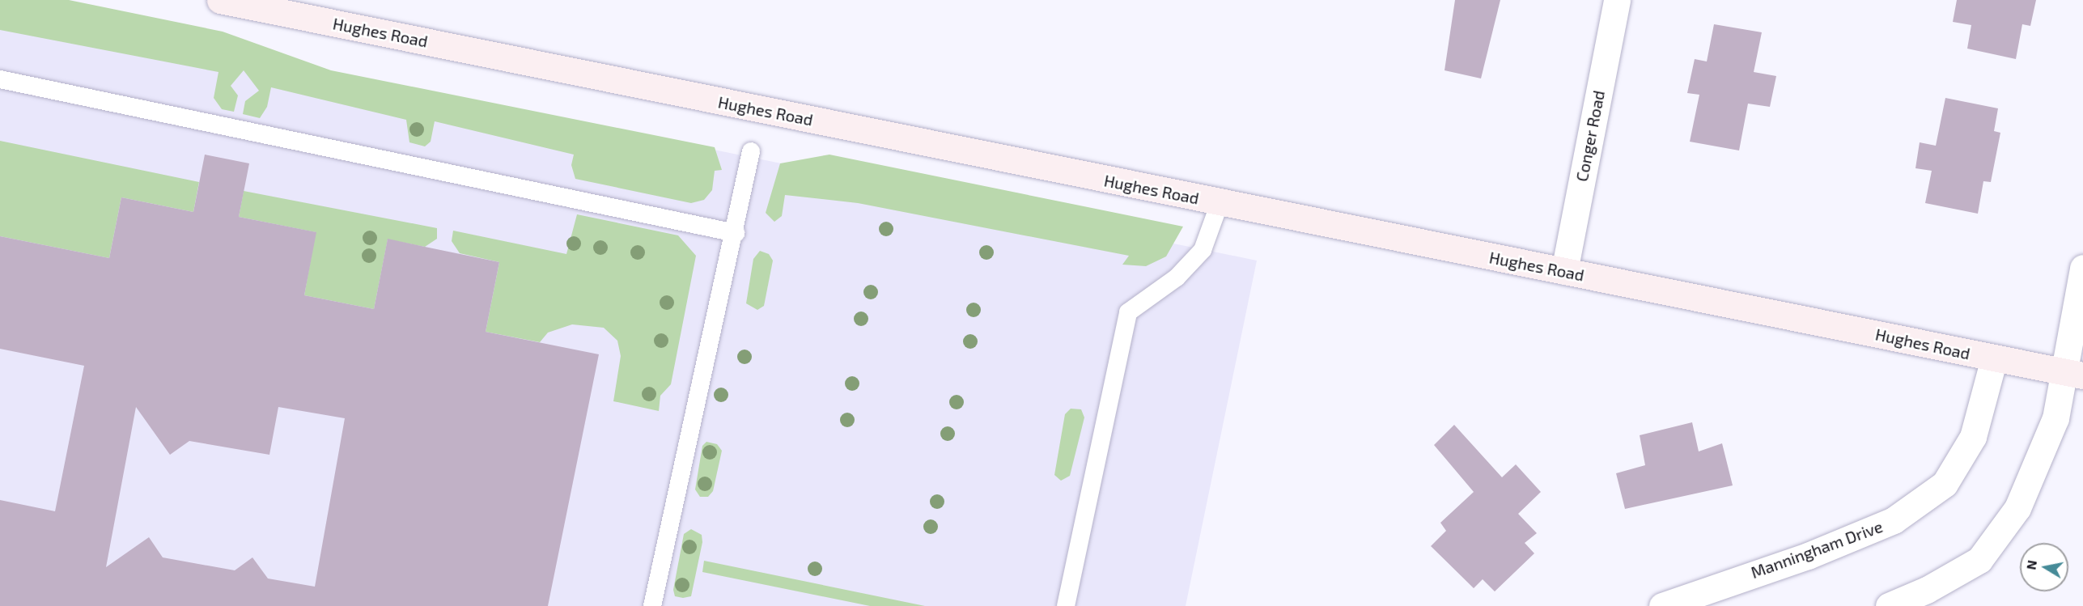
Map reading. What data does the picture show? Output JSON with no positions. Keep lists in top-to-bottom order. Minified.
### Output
{"streets":{"main road":["Hughes Road"],"street":["Conger Road","Manningham Drive"]},"crossings":[["Hughes Road","Conger Road"],["Hughes Road","Manningham Drive"]],"north":"left"}
